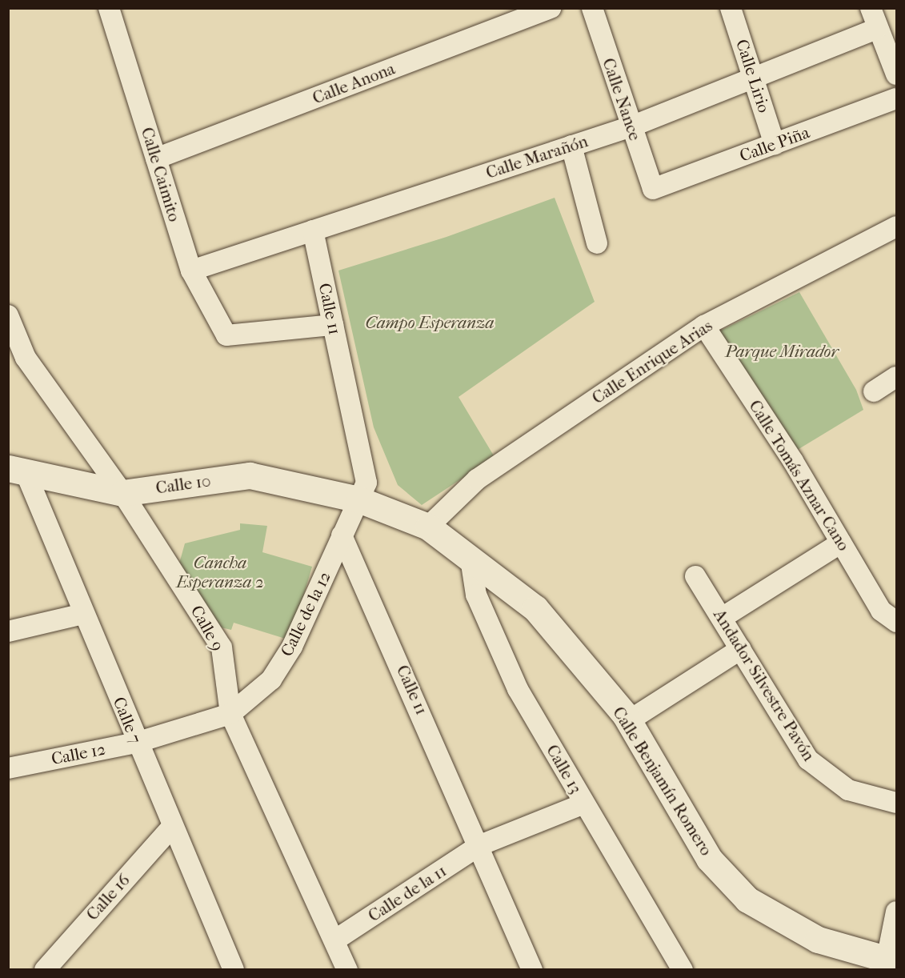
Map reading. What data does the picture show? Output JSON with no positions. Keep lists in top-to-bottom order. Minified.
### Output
{"streets":{"street":["Calle Lirio","Calle Anona","Calle Nance","Calle Piña","Calle Marañón","Calle Caimito","Calle 11","Calle Enrique Arias","Calle Tomás Aznar Cano","Calle 10","Calle de la 12","Calle 9","Andador Silvestre Pavón","Calle 7","Calle 12","Calle 13","Calle Benjamín Romero","Calle de la 11","Calle 16"]},"crossings":[["Calle Lirio","Calle Piña"],["Calle Lirio","Calle Marañón"],["Calle Anona","Calle Caimito"],["Calle Nance","Calle Piña"],["Calle Nance","Calle Marañón"],["Calle Marañón","Calle Caimito"],["Calle Marañón","Calle 11"],["Calle Caimito","Calle 11"],["Calle 11","Calle 10"],["Calle 11","Calle de la 12"],["Calle 11","Calle Benjamín Romero"],["Calle 11","Calle de la 11"],["Calle Enrique Arias","Calle Tomás Aznar Cano"],["Calle Enrique Arias","Calle Benjamín Romero"],["Calle 10","Calle de la 12"],["Calle 10","Calle 9"],["Calle 10","Calle 7"],["Calle 10","Calle Benjamín Romero"],["Calle de la 12","Calle 9"],["Calle de la 12","Calle 12"],["Calle de la 12","Calle Benjamín Romero"],["Calle 9","Calle 12"],["Calle 9","Calle de la 11"],["Calle 7","Calle 12"],["Calle 7","Calle 16"],["Calle 13","Calle Benjamín Romero"]],"parks":["Campo Esperanza","Parque Mirador","Cancha Esperanza 2"]}
